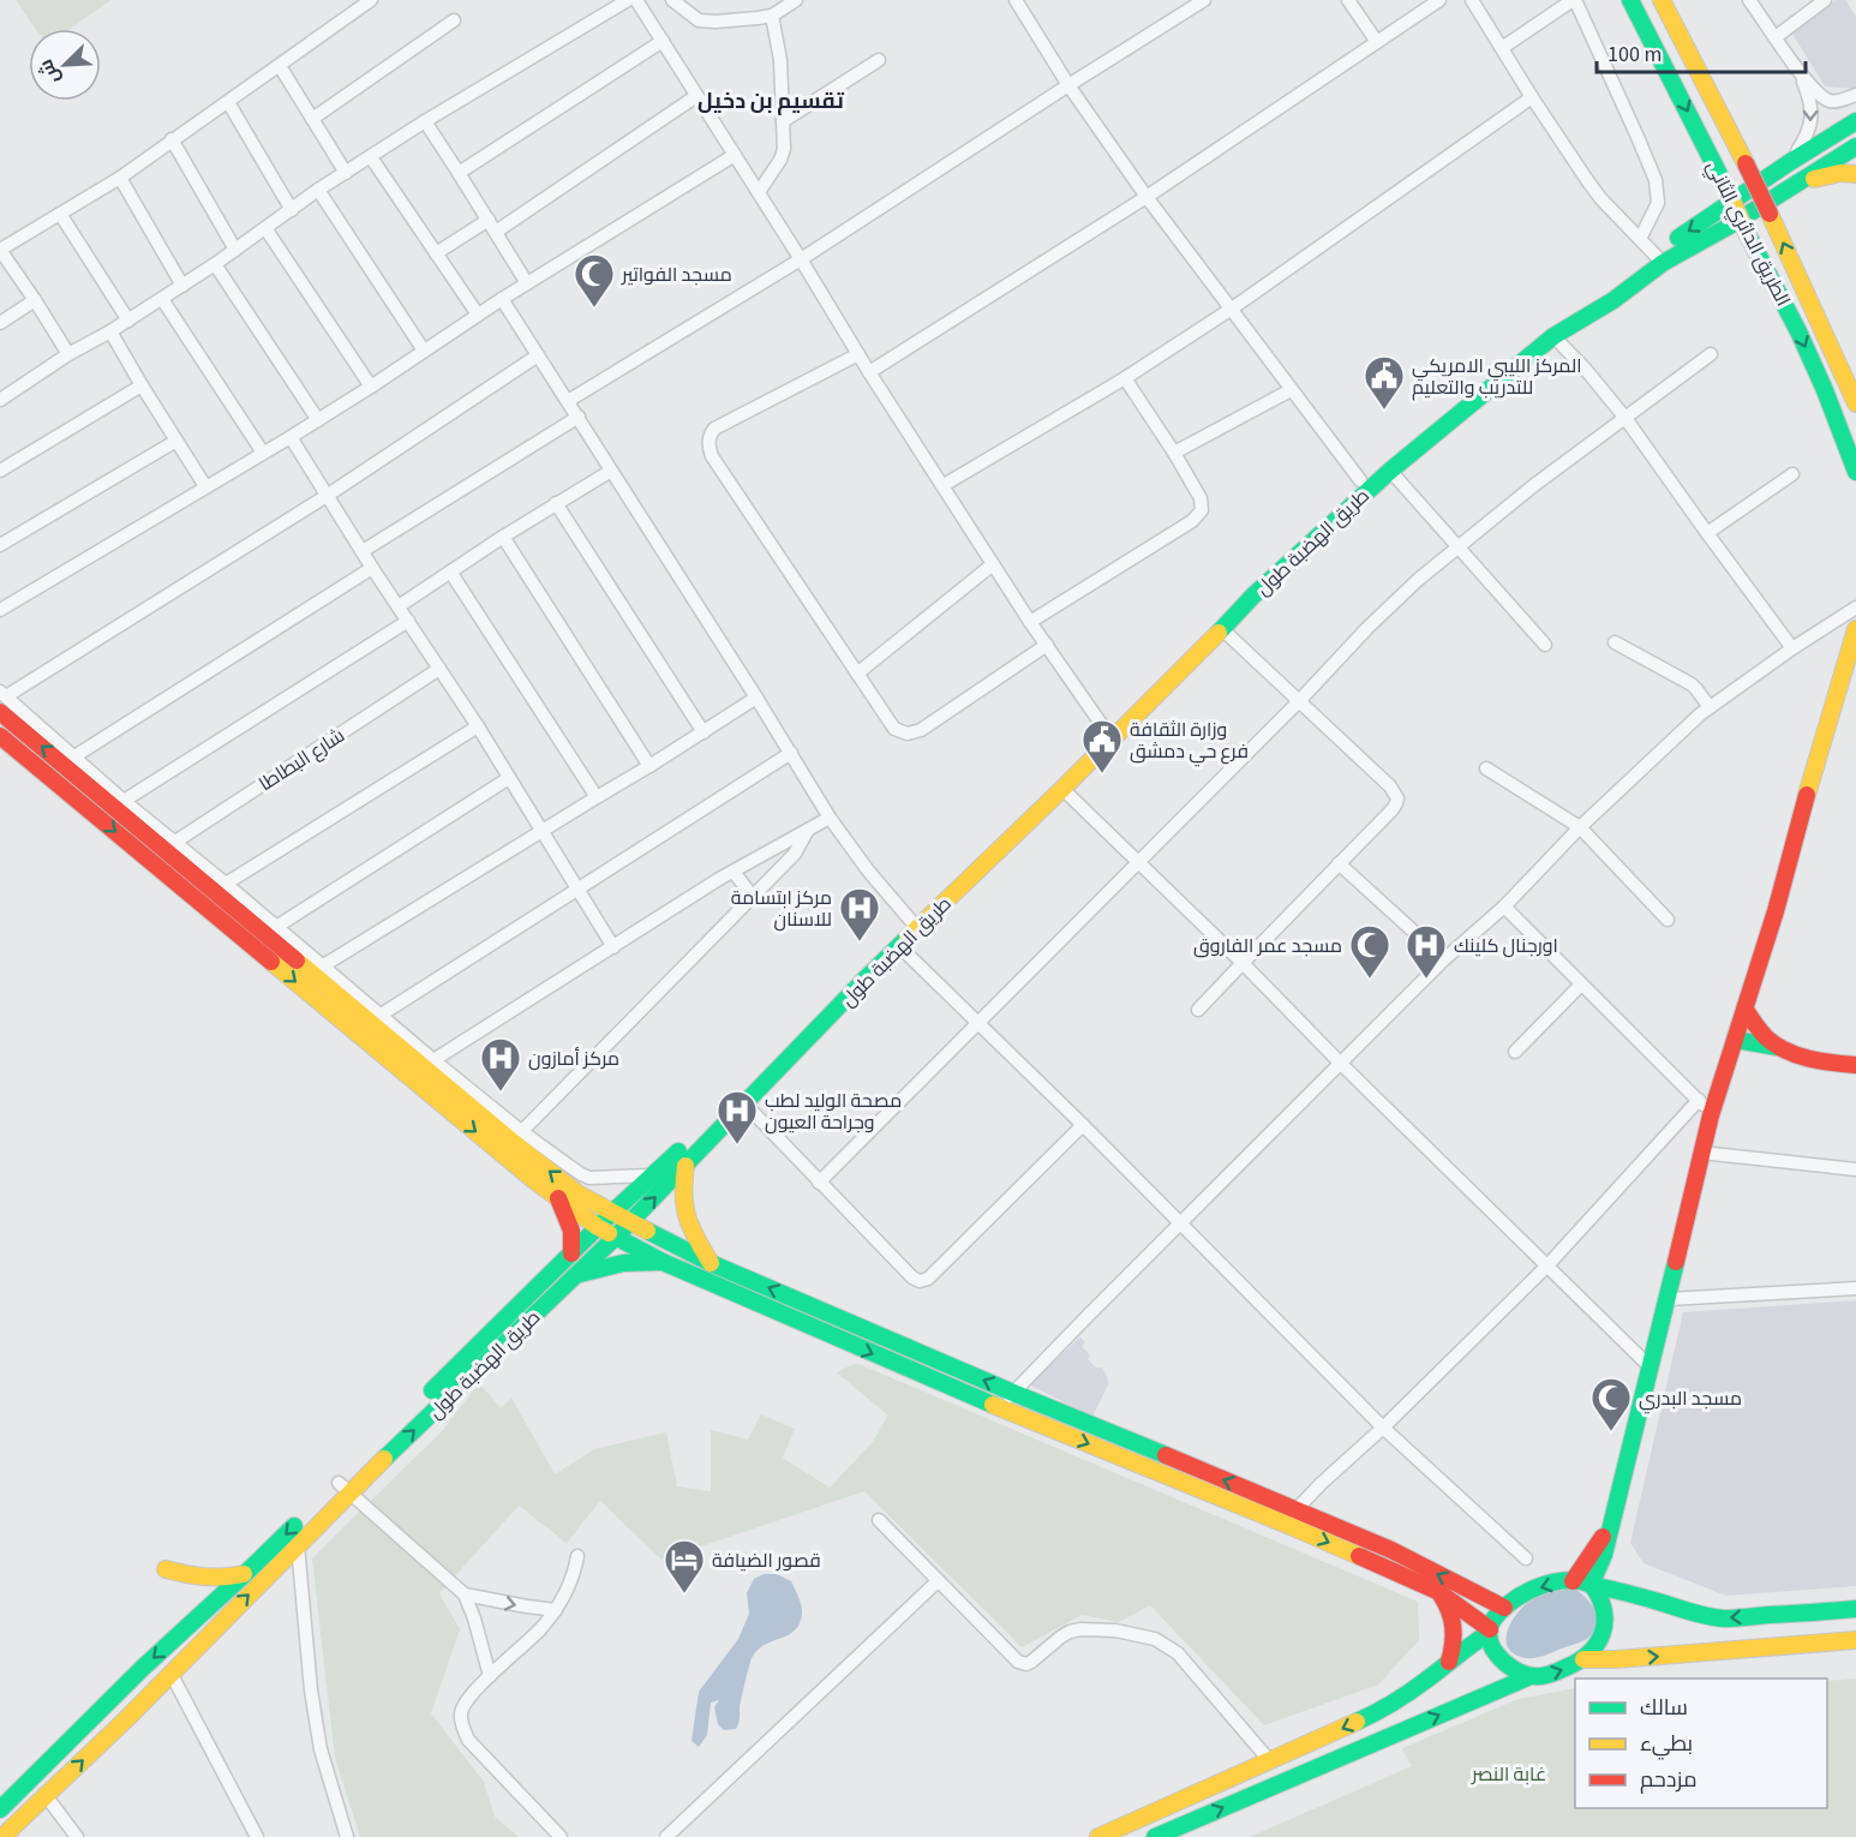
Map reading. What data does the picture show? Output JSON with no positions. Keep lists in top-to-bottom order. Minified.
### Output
{"streets":{"main road":["الطريق الدائري الثاني","طريق الهضبة طول"],"street":["شارع البطاطا"]},"districts":["تقسيم بن دخيل"],"parks":["غابة النصر"],"places":{"mosque":["مسجد الفواتير","مسجد عمر الفاروق","مسجد البدري"],"public building":["المركز الليبي الامريكي للتدريب والتعليم","وزارة الثقافة فرع حي دمشق"],"hospital":["مركز ابتسامة للاسنان","اورجنال كلينك","مركز أمازون","مصحة الوليد لطب وجراحة العيون"],"hotel":["قصور الضيافة"]},"legend":["سالك","بطيء","مزدحم"],"scale_bar":"100 m","north":"bottom left"}
